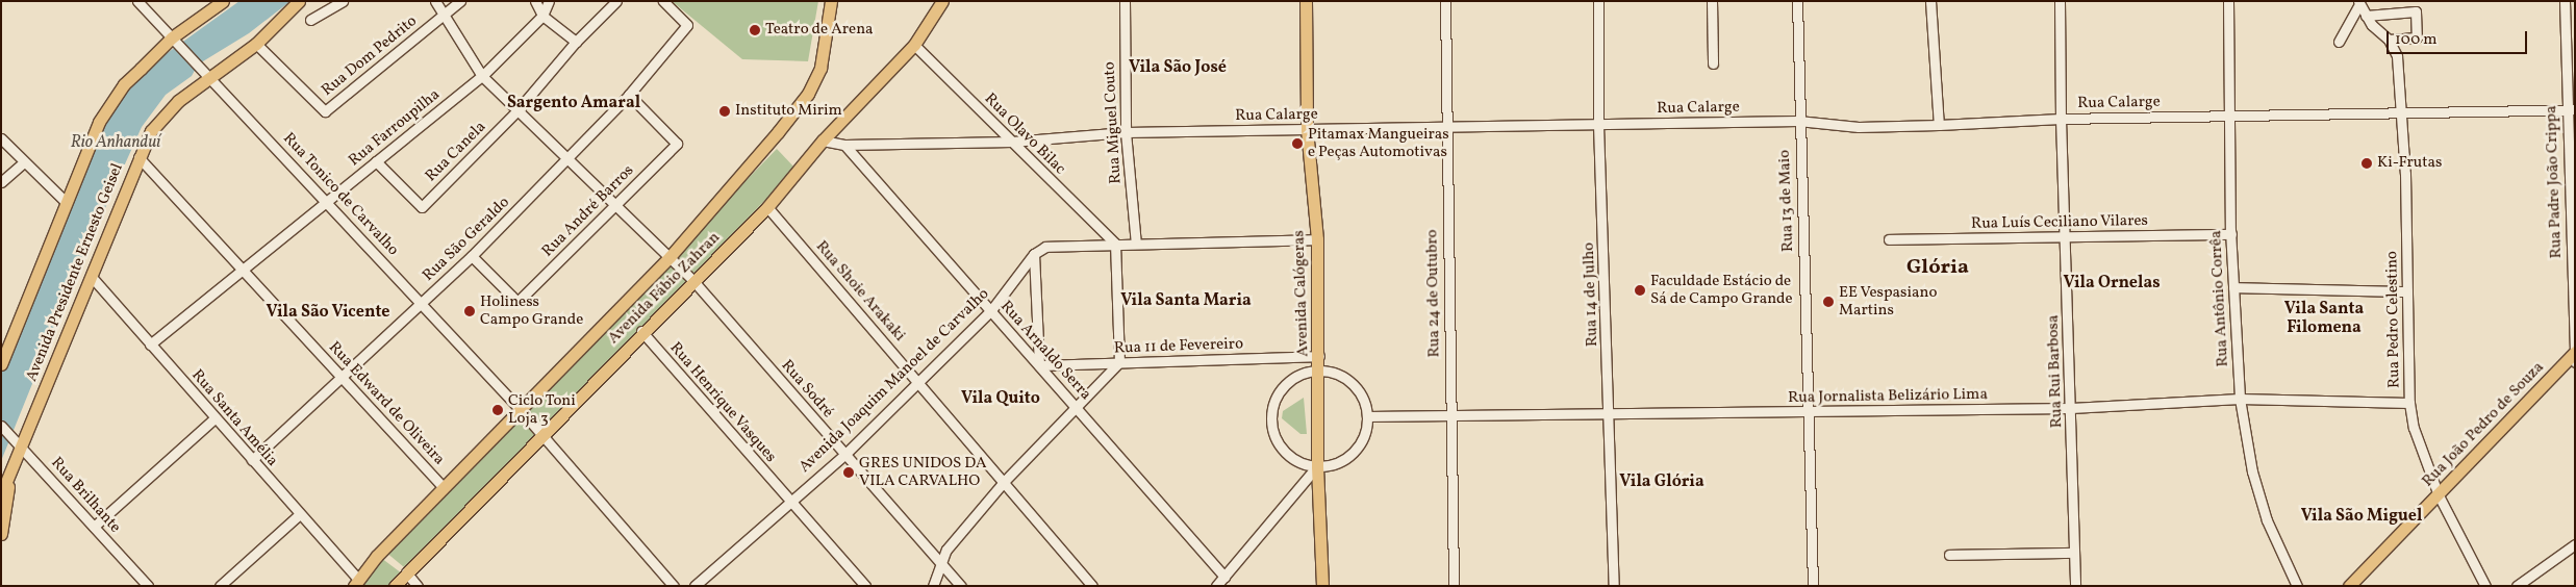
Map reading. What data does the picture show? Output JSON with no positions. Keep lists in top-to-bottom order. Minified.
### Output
{"streets":{"main road":["Avenida Presidente Ernesto Geisel","Avenida Fábio Zahran","Avenida Calógeras","Rua João Pedro de Souza"],"street":["Rua Dom Pedrito","Rua Calarge","Rua Miguel Couto","Rua Farroupilha","Rua Olavo Bilac","Rua Canela","Rua Padre João Crippa","Rua Tonico de Carvalho","Rua 13 de Maio","Rua André Barros","Rua Luís Ceciliano Vilares","Rua São Geraldo","Rua Shoie Arakaki","Rua 24 de Outubro","Rua 14 de Julho","Rua Antônio Corrêa","Rua Pedro Celestino","Rua 11 de Fevereiro","Rua Arnaldo Serra","Rua Rui Barbosa","Avenida Joaquim Manoel de Carvalho","Rua Sodré","Rua Jornalista Belizário Lima","Rua Henrique Vasques","Rua Edward de Oliveira","Rua Santa Amélia","Rua Brilhante"]},"crossings":[["Rua Dom Pedrito","Avenida Presidente Ernesto Geisel"],["Rua Dom Pedrito","Rua Sodré"],["Rua Calarge","Rua Miguel Couto"],["Rua Calarge","Rua Olavo Bilac"],["Rua Calarge","Rua Padre João Crippa"],["Rua Calarge","Rua 13 de Maio"],["Rua Calarge","Avenida Fábio Zahran"],["Rua Calarge","Avenida Calógeras"],["Rua Calarge","Rua 24 de Outubro"],["Rua Calarge","Rua 14 de Julho"],["Rua Calarge","Rua Antônio Corrêa"],["Rua Calarge","Rua Pedro Celestino"],["Rua Calarge","Rua Arnaldo Serra"],["Rua Calarge","Rua Rui Barbosa"],["Rua Farroupilha","Rua Canela"],["Rua Farroupilha","Rua Tonico de Carvalho"],["Rua Farroupilha","Rua Sodré"],["Rua Farroupilha","Rua Edward de Oliveira"],["Rua Farroupilha","Rua Santa Amélia"],["Rua Olavo Bilac","Avenida Fábio Zahran"],["Rua Canela","Rua Sodré"],["Rua Padre João Crippa","Rua João Pedro de Souza"],["Rua Tonico de Carvalho","Rua São Geraldo"],["Rua Tonico de Carvalho","Avenida Presidente Ernesto Geisel"],["Rua Tonico de Carvalho","Avenida Fábio Zahran"],["Rua 13 de Maio","Rua Jornalista Belizário Lima"],["Rua André Barros","Rua São Geraldo"],["Rua André Barros","Rua Sodré"],["Rua Luís Ceciliano Vilares","Rua Antônio Corrêa"],["Rua Luís Ceciliano Vilares","Rua Rui Barbosa"],["Rua São Geraldo","Rua Sodré"],["Rua São Geraldo","Rua Edward de Oliveira"],["Rua São Geraldo","Rua Santa Amélia"],["Avenida Presidente Ernesto Geisel","Rua Edward de Oliveira"],["Avenida Presidente Ernesto Geisel","Rua Santa Amélia"],["Avenida Presidente Ernesto Geisel","Rua Brilhante"],["Avenida Fábio Zahran","Rua Shoie Arakaki"],["Avenida Fábio Zahran","Rua Sodré"],["Avenida Fábio Zahran","Rua Henrique Vasques"],["Avenida Fábio Zahran","Rua Edward de Oliveira"],["Avenida Fábio Zahran","Rua Santa Amélia"],["Rua Shoie Arakaki","Avenida Joaquim Manoel de Carvalho"],["Avenida Calógeras","Rua 11 de Fevereiro"],["Rua 24 de Outubro","Rua Jornalista Belizário Lima"],["Rua 14 de Julho","Rua Jornalista Belizário Lima"],["Rua Antônio Corrêa","Rua Jornalista Belizário Lima"],["Rua Pedro Celestino","Rua Jornalista Belizário Lima"],["Rua Pedro Celestino","Rua João Pedro de Souza"],["Rua 11 de Fevereiro","Rua Arnaldo Serra"],["Rua Arnaldo Serra","Avenida Joaquim Manoel de Carvalho"],["Rua Rui Barbosa","Rua Jornalista Belizário Lima"],["Avenida Joaquim Manoel de Carvalho","Rua Sodré"],["Avenida Joaquim Manoel de Carvalho","Rua Henrique Vasques"]],"districts":["Vila São José","Sargento Amaral","Glória","Vila Ornelas","Vila Santa Maria","Vila Santa Filomena","Vila São Vicente","Vila Quito","Vila Glória","Vila São Miguel"],"water":["Rio Anhanduí"],"places":["Teatro de Arena","Instituto Mirim","Pitamax Mangueiras e Peças Automotivas","Ki-Frutas","Faculdade Estácio de Sá de Campo Grande","EE Vespasiano Martins","Holiness Campo Grande","Ciclo Toni Loja 3","GRES UNIDOS DA VILA CARVALHO"],"scale_bar":"100 m"}
